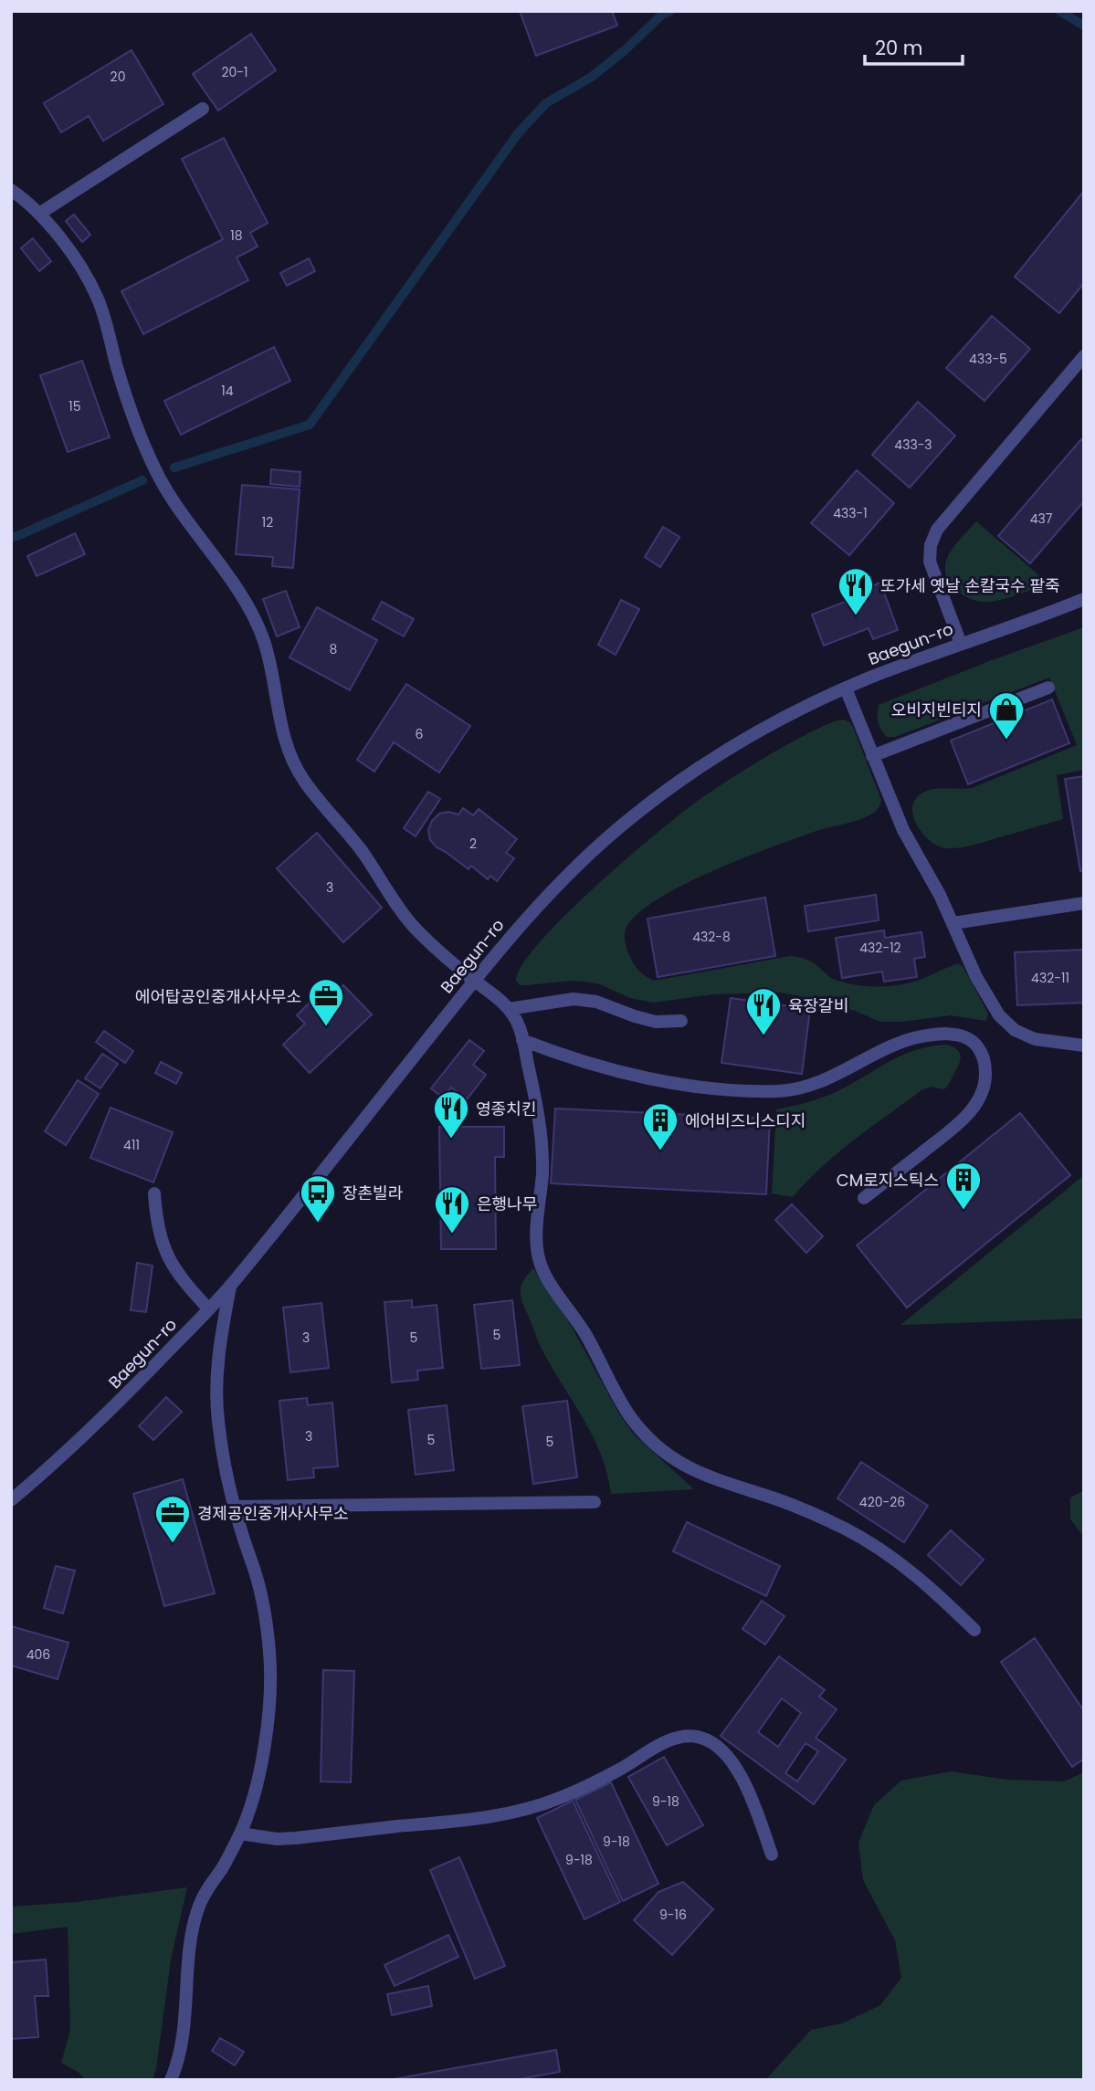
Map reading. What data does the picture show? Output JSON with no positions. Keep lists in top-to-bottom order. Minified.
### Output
{"streets":{"street":["Baegun-ro"]},"places":{"restaurant":["또가세 옛날 손칼국수 팥죽","육장갈비","영종치킨","은행나무"],"shop":["오비지빈티지"],"office":["에어탑공인중개사사무소","경제공인중개사사무소"],"building":["에어비즈니스디지","CM로지스틱스"],"bus stop":["장촌빌라"]},"house_numbers":["20-1","20","18","433-5","14","15","433-3","433-1","437","12","8","6","2","3","432-8","432-12","432-11","411","5","3","5","3","5","5","420-26","406","9-18","9-18","9-18","9-16"],"scale_bar":"20 m"}
